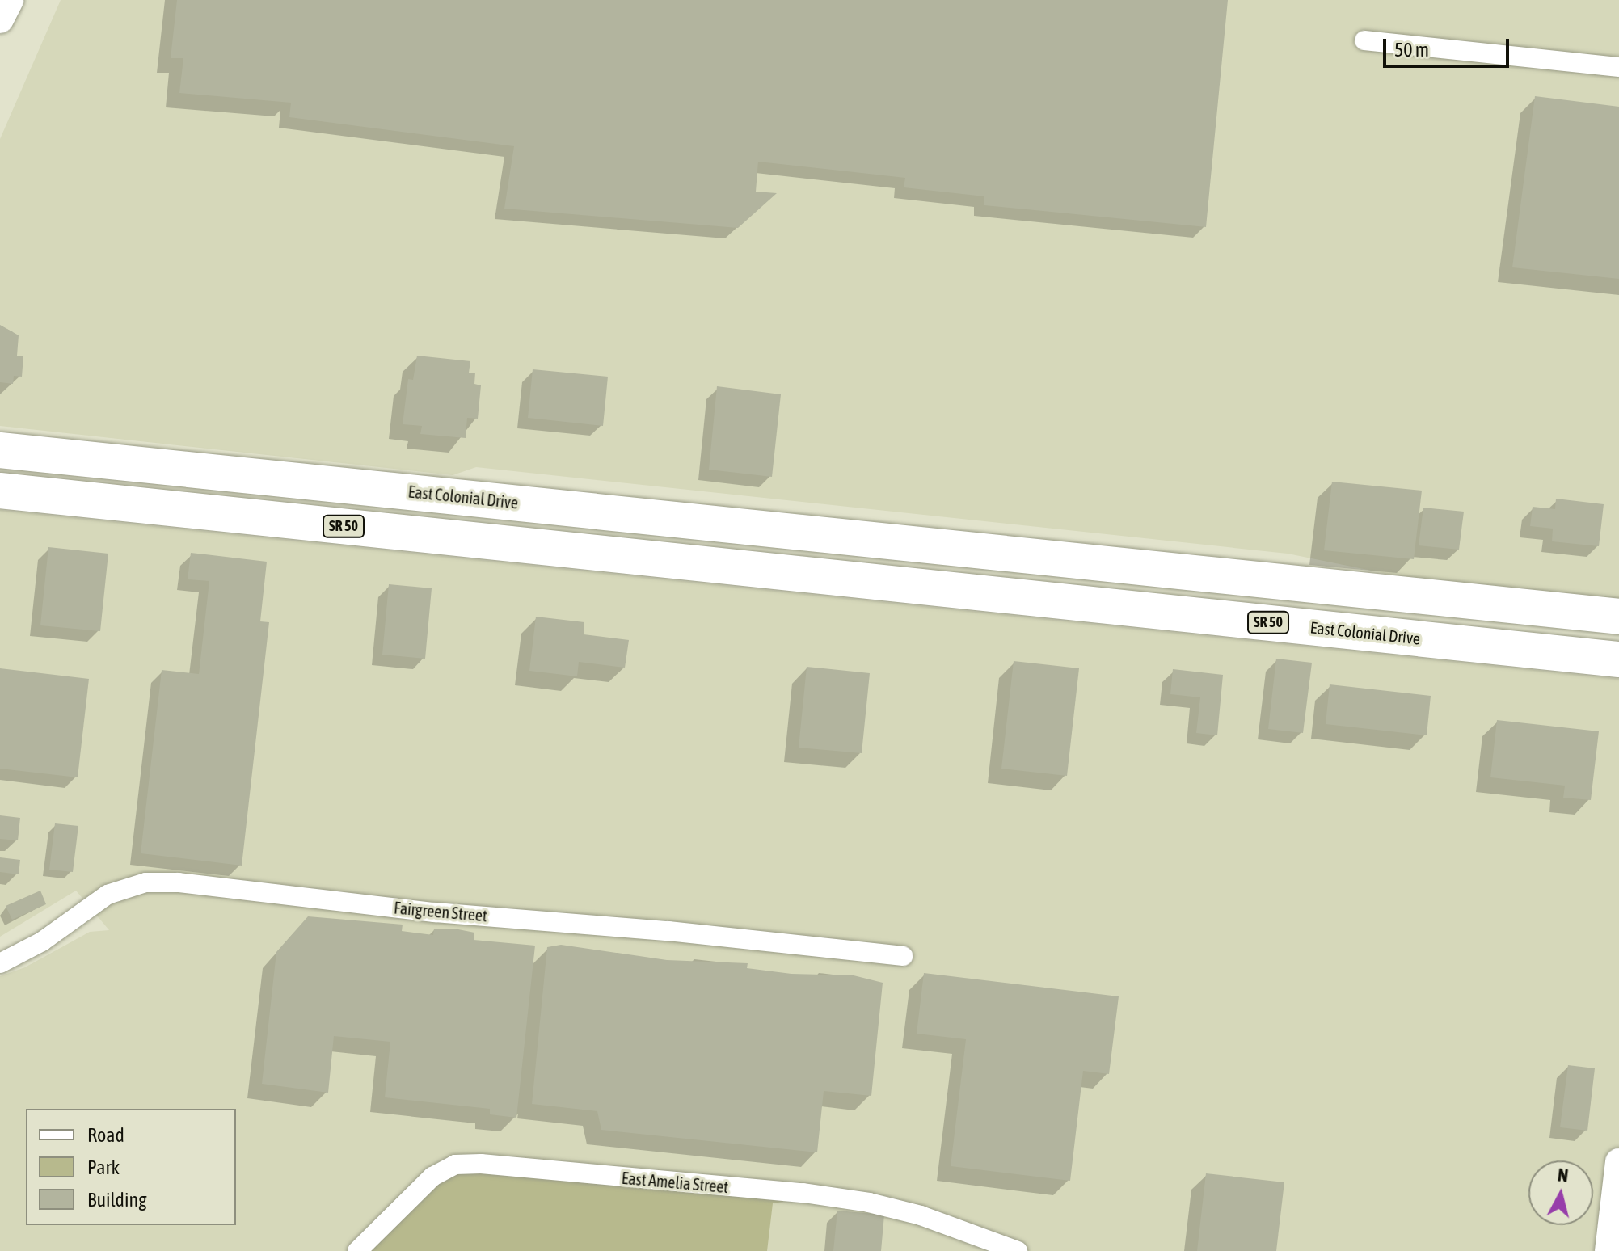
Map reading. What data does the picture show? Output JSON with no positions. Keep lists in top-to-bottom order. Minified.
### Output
{"streets":{"highway":["East Colonial Drive","SR 50"],"street":["Fairgreen Street","East Amelia Street"]},"legend":["Road","Park","Building"],"scale_bar":"50 m","north":"top"}
